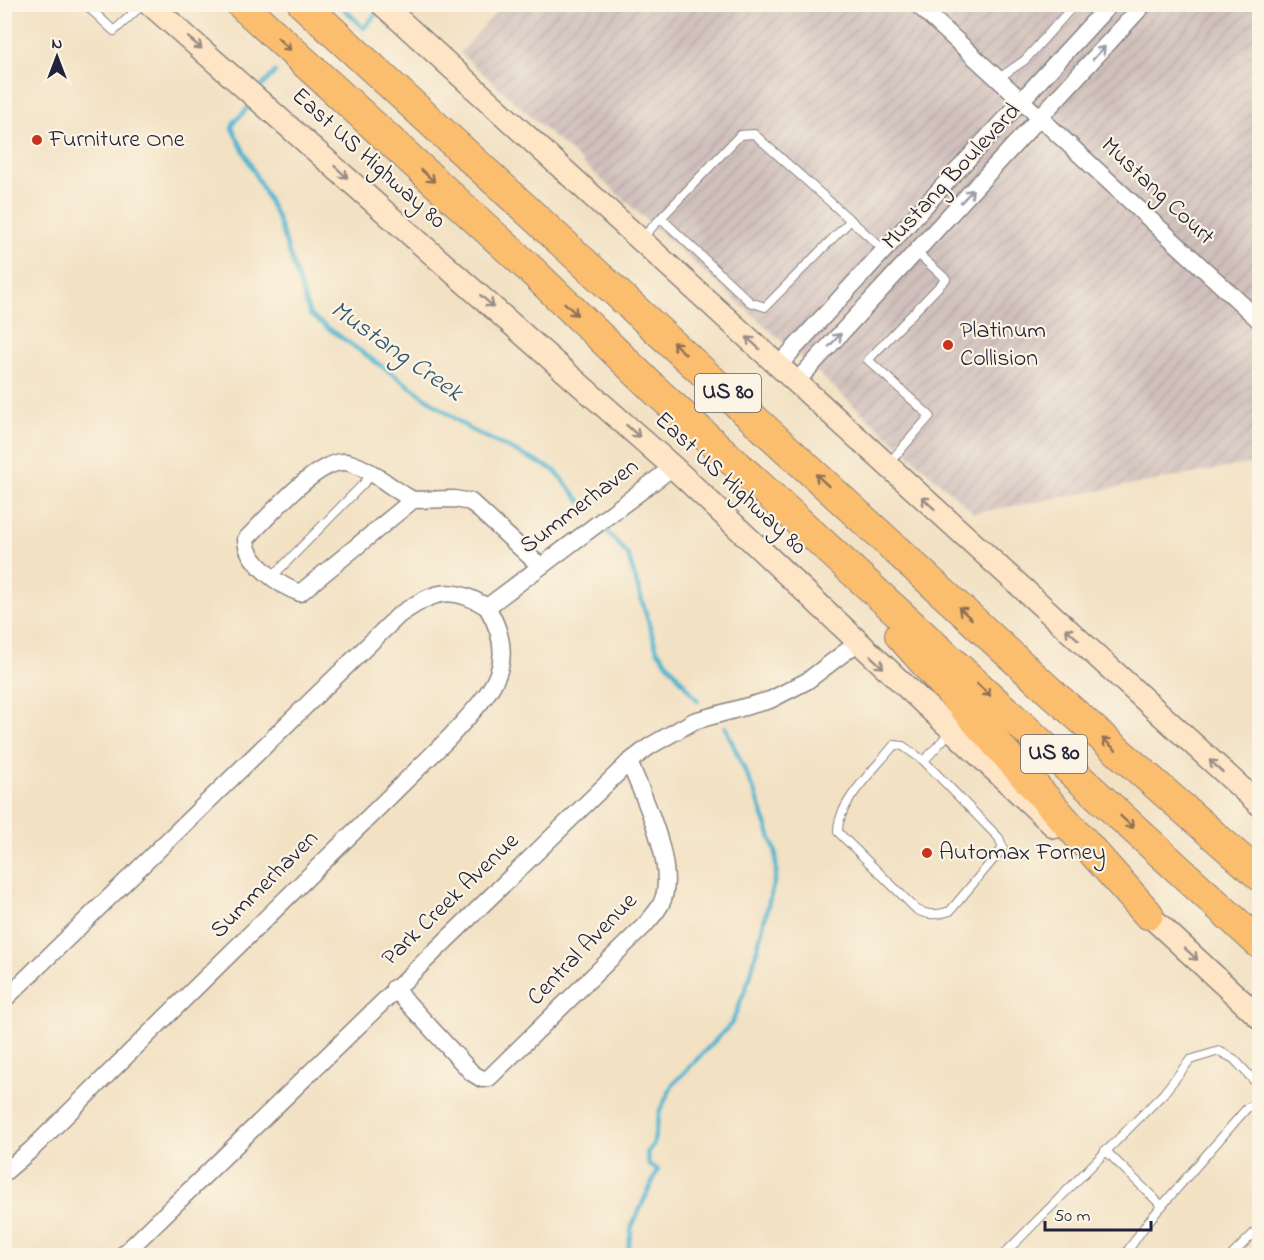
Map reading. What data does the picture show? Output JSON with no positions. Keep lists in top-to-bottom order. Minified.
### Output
{"streets":{"highway":["US 80"],"main road":["East US Highway 80"],"street":["Mustang Boulevard","Mustang Court","Summerhaven","Park Creek Avenue","Central Avenue"]},"crossings":[["East US Highway 80","Summerhaven"],["East US Highway 80","Park Creek Avenue"],["Mustang Boulevard","Mustang Court"],["Park Creek Avenue","Central Avenue"]],"water":["Mustang Creek"],"places":["Furniture One","Platinum Collision","Automax Forney"],"scale_bar":"50 m","north":"top"}
